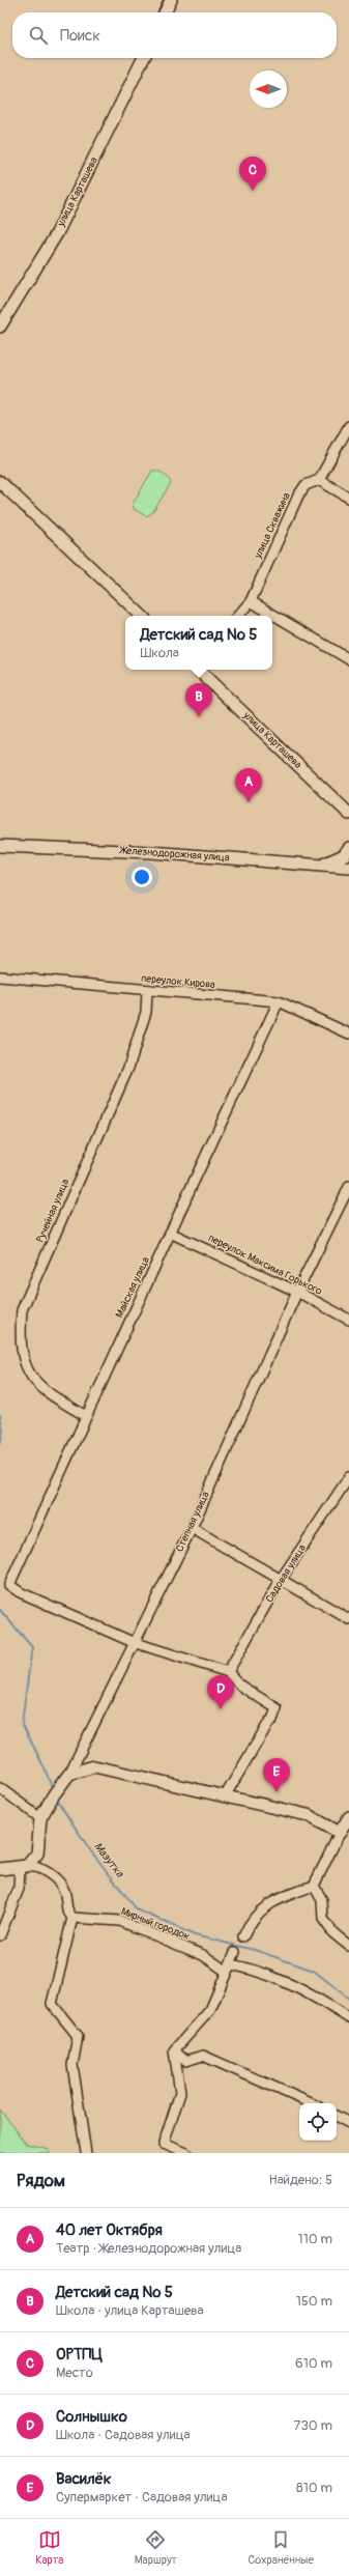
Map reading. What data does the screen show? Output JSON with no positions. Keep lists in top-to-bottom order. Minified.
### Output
{"streets":{"street":["улица Карташева","улица Скважина","Железнодорожная улица","переулок Кирова","Ручейная улица","переулок Максима Горького","Майская улица","Степная улица","Садовая улица","Мирный городок"]},"crossings":[["переулок Кирова","Ручейная улица"],["переулок Кирова","Майская улица"],["Ручейная улица","Майская улица"],["переулок Максима Горького","Майская улица"],["переулок Максима Горького","Степная улица"],["Майская улица","Степная улица"]],"water":["Мазутка"],"north":"left","page":{"search":"Поиск","pins":["C","B","A","D","E"],"popup":["Детский сад № 5","Школа"],"heading":["Рядом","Найдено: 5"],"list":[{"mark":"A","name":"40 лет Октября","note":"Театр · Железнодорожная улица","value":"110 m"},{"mark":"B","name":"Детский сад № 5","note":"Школа · улица Карташева","value":"150 m"},{"mark":"C","name":"ОРТПЦ","note":"Место","value":"610 m"},{"mark":"D","name":"Солнышко","note":"Школа · Садовая улица","value":"730 m"},{"mark":"E","name":"Василёк","note":"Супермаркет · Садовая улица","value":"810 m"}],"nav":["Карта","Маршрут","Сохранённые"]}}
